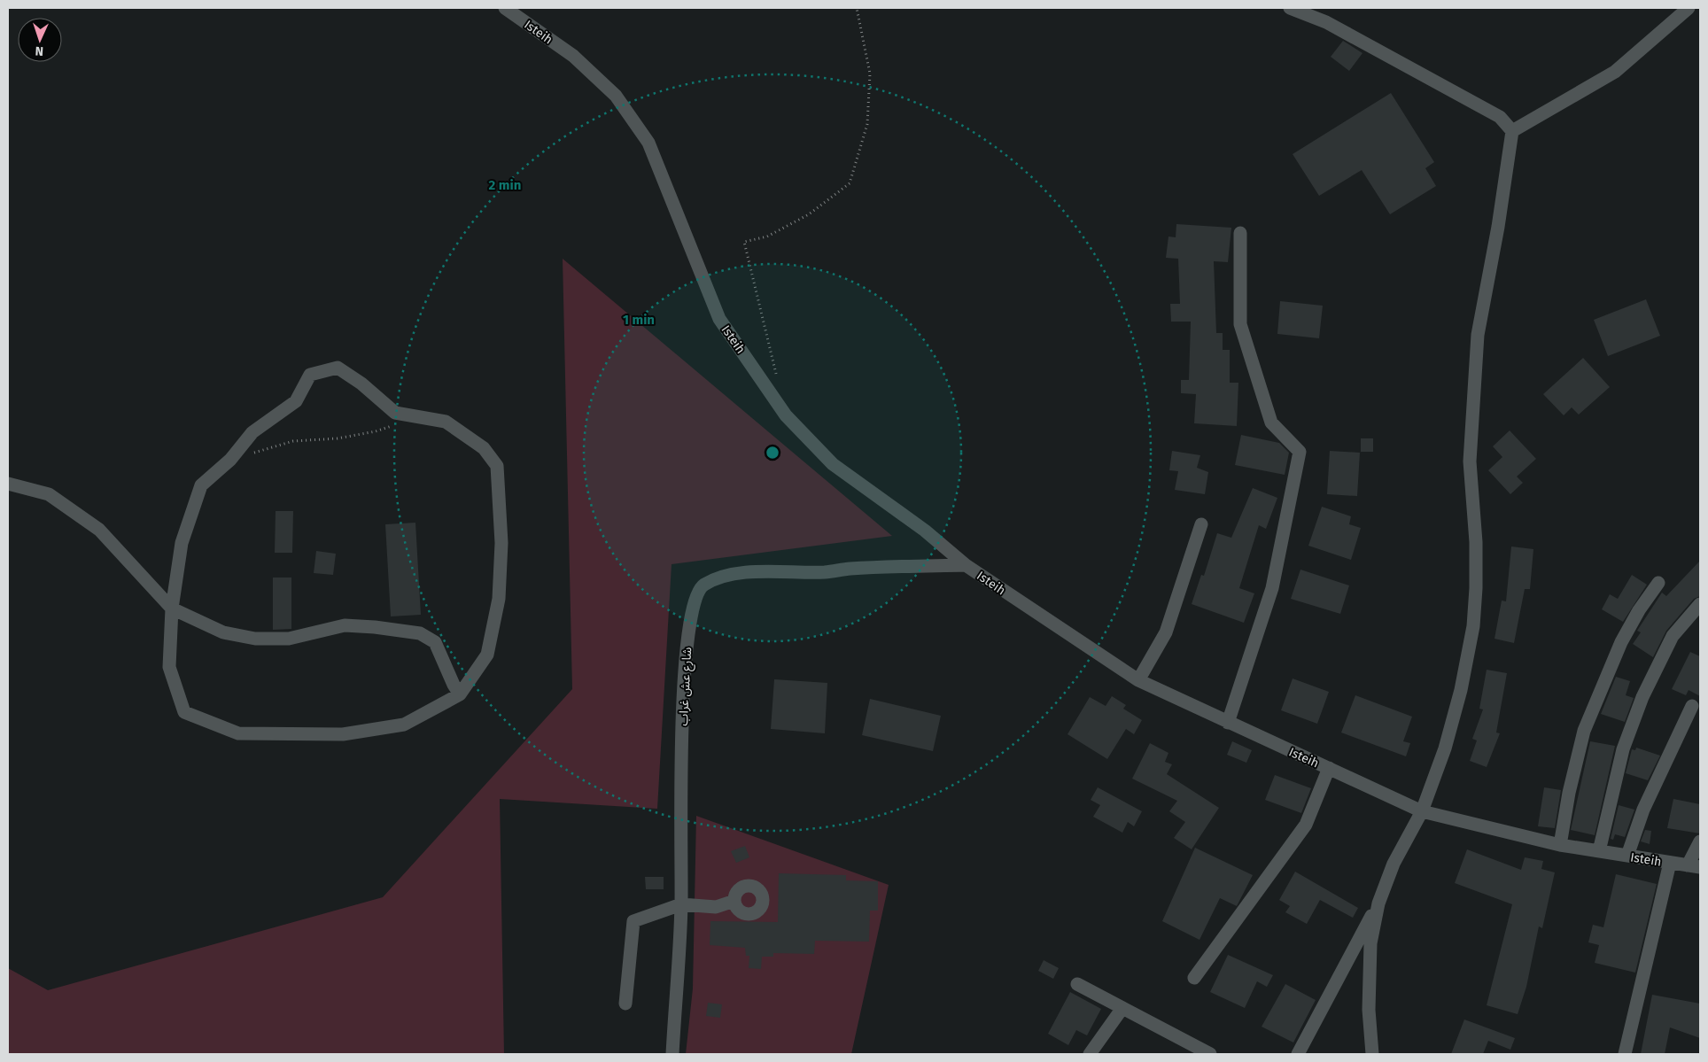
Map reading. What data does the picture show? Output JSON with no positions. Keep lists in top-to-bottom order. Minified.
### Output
{"streets":{"street":["Isteih","شارع عش غراب"]},"crossings":[["Isteih","شارع عش غراب"]],"north":"bottom","rings":["2 min","1 min"]}
